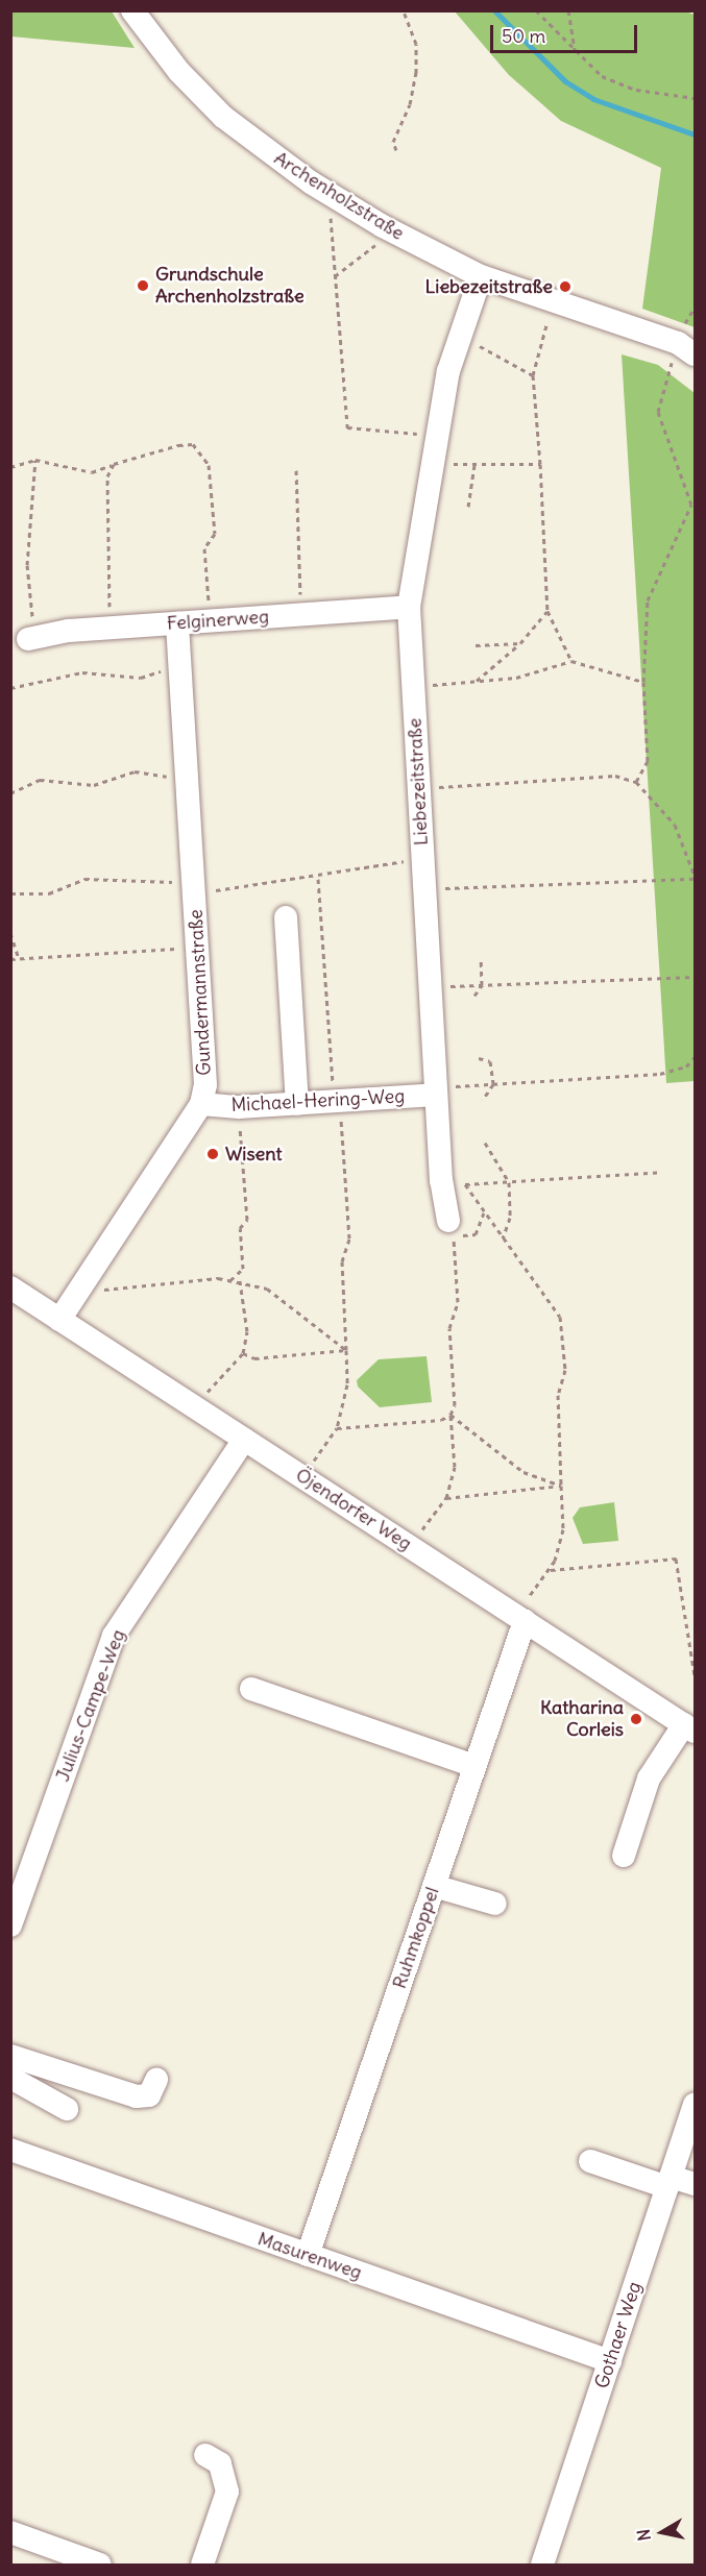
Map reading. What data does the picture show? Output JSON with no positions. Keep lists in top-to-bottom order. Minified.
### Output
{"streets":{"street":["Archenholzstraße","Felginerweg","Liebezeitstraße","Gundermannstraße","Michael-Hering-Weg","Öjendorfer Weg","Julius-Campe-Weg","Ruhmkoppel","Masurenweg","Gothaer Weg"]},"crossings":[["Archenholzstraße","Liebezeitstraße"],["Felginerweg","Liebezeitstraße"],["Felginerweg","Gundermannstraße"],["Liebezeitstraße","Michael-Hering-Weg"],["Gundermannstraße","Michael-Hering-Weg"],["Gundermannstraße","Öjendorfer Weg"],["Öjendorfer Weg","Julius-Campe-Weg"],["Öjendorfer Weg","Ruhmkoppel"],["Ruhmkoppel","Masurenweg"],["Masurenweg","Gothaer Weg"]],"places":["Grundschule Archenholzstraße","Liebezeitstraße","Wisent","Katharina Corleis"],"scale_bar":"50 m","north":"left"}
